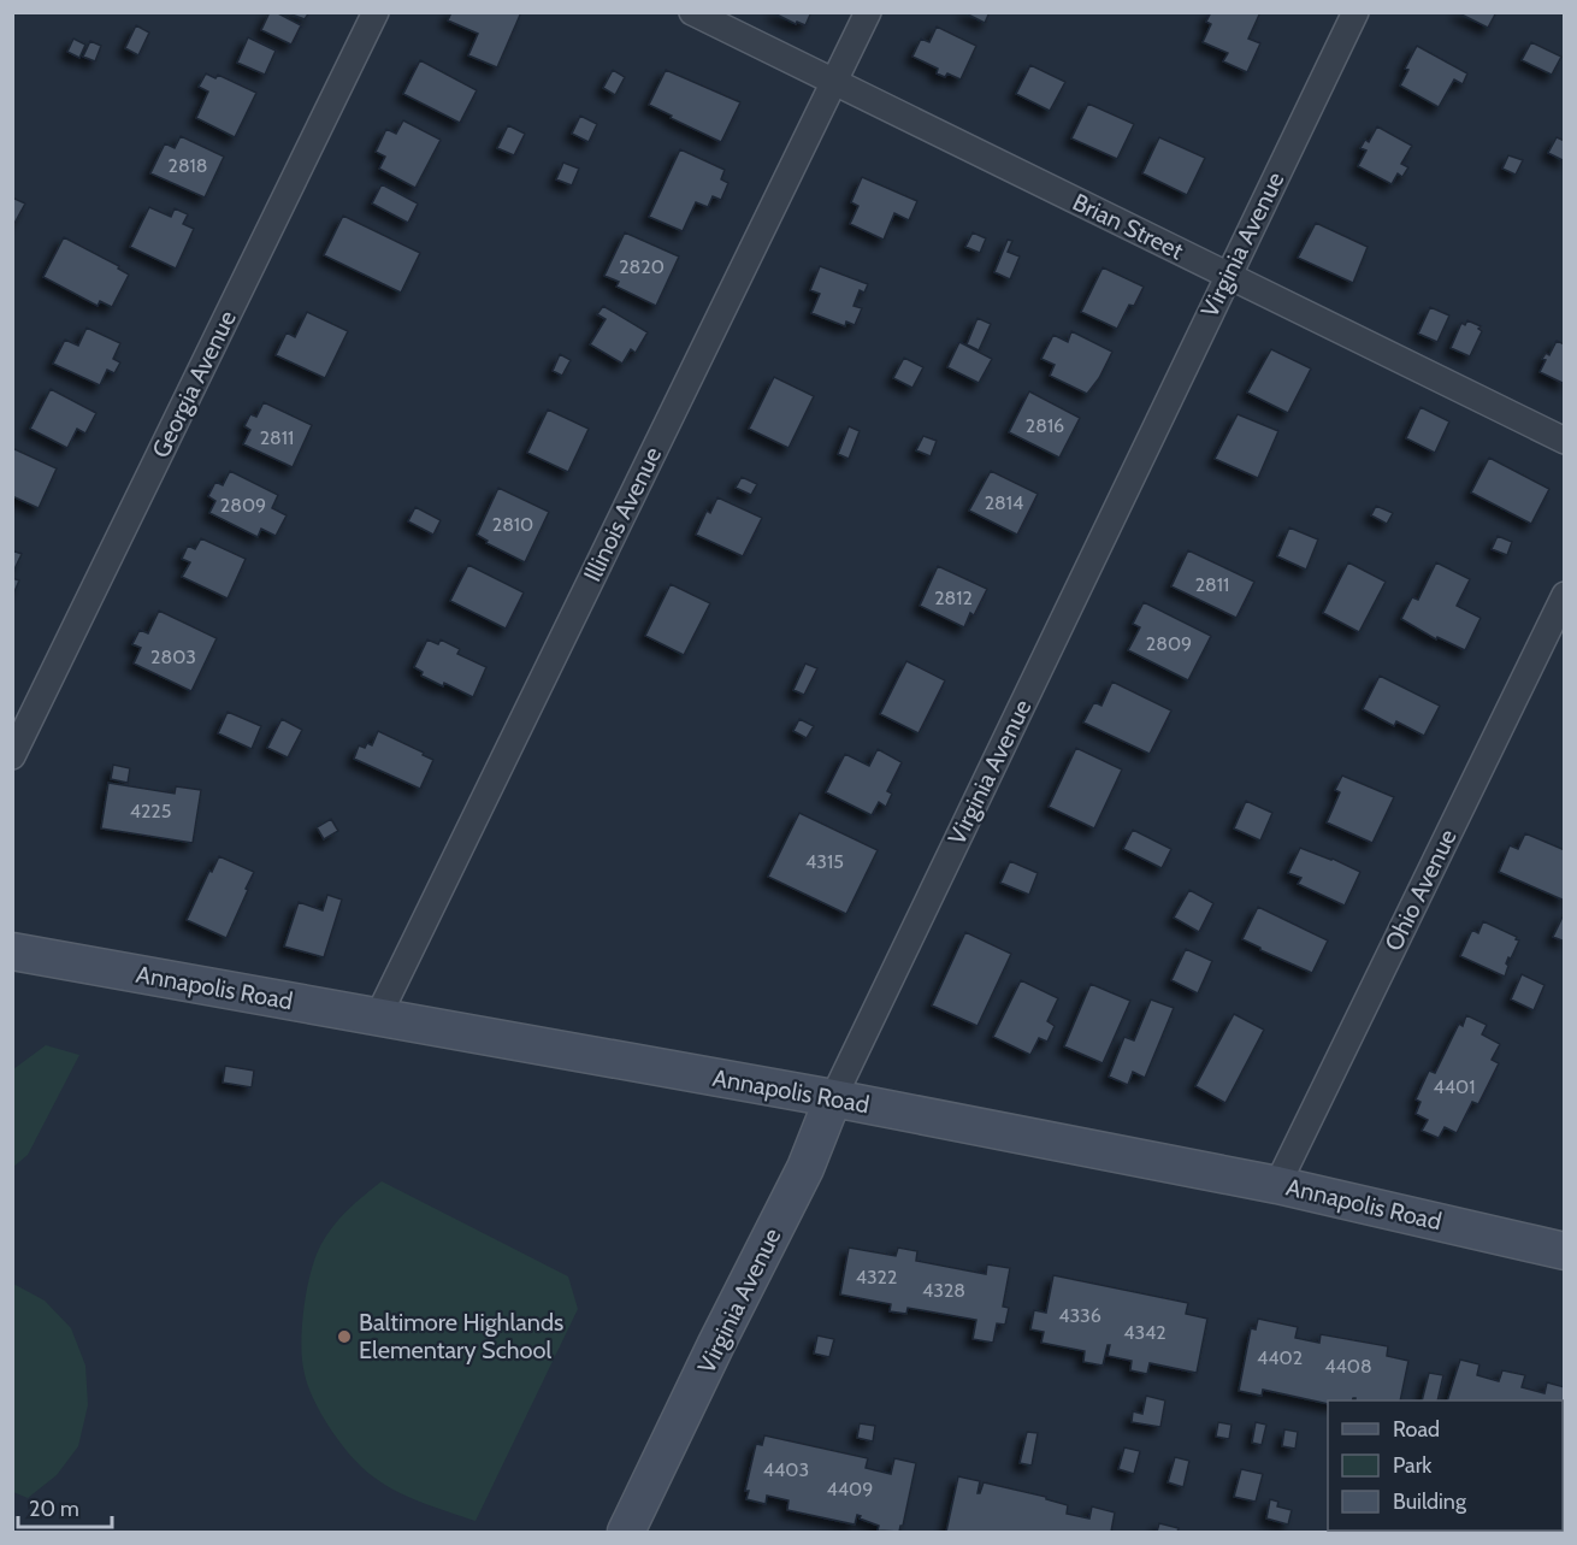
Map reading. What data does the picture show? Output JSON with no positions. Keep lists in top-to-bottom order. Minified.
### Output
{"streets":{"main road":["Virginia Avenue","Annapolis Road"],"street":["Brian Street","Georgia Avenue","Illinois Avenue","Ohio Avenue"]},"crossings":[["Brian Street","Virginia Avenue"],["Brian Street","Illinois Avenue"],["Virginia Avenue","Annapolis Road"],["Illinois Avenue","Annapolis Road"],["Ohio Avenue","Annapolis Road"]],"places":["Baltimore Highlands Elementary School"],"house_numbers":["2818","2820","2816","2811","2814","2809","2810","2811","2812","2809","2803","4225","4315","4401","4322","4328","4336","4342","4402","4408","4403","4409"],"legend":["Road","Park","Building"],"scale_bar":"20 m"}
